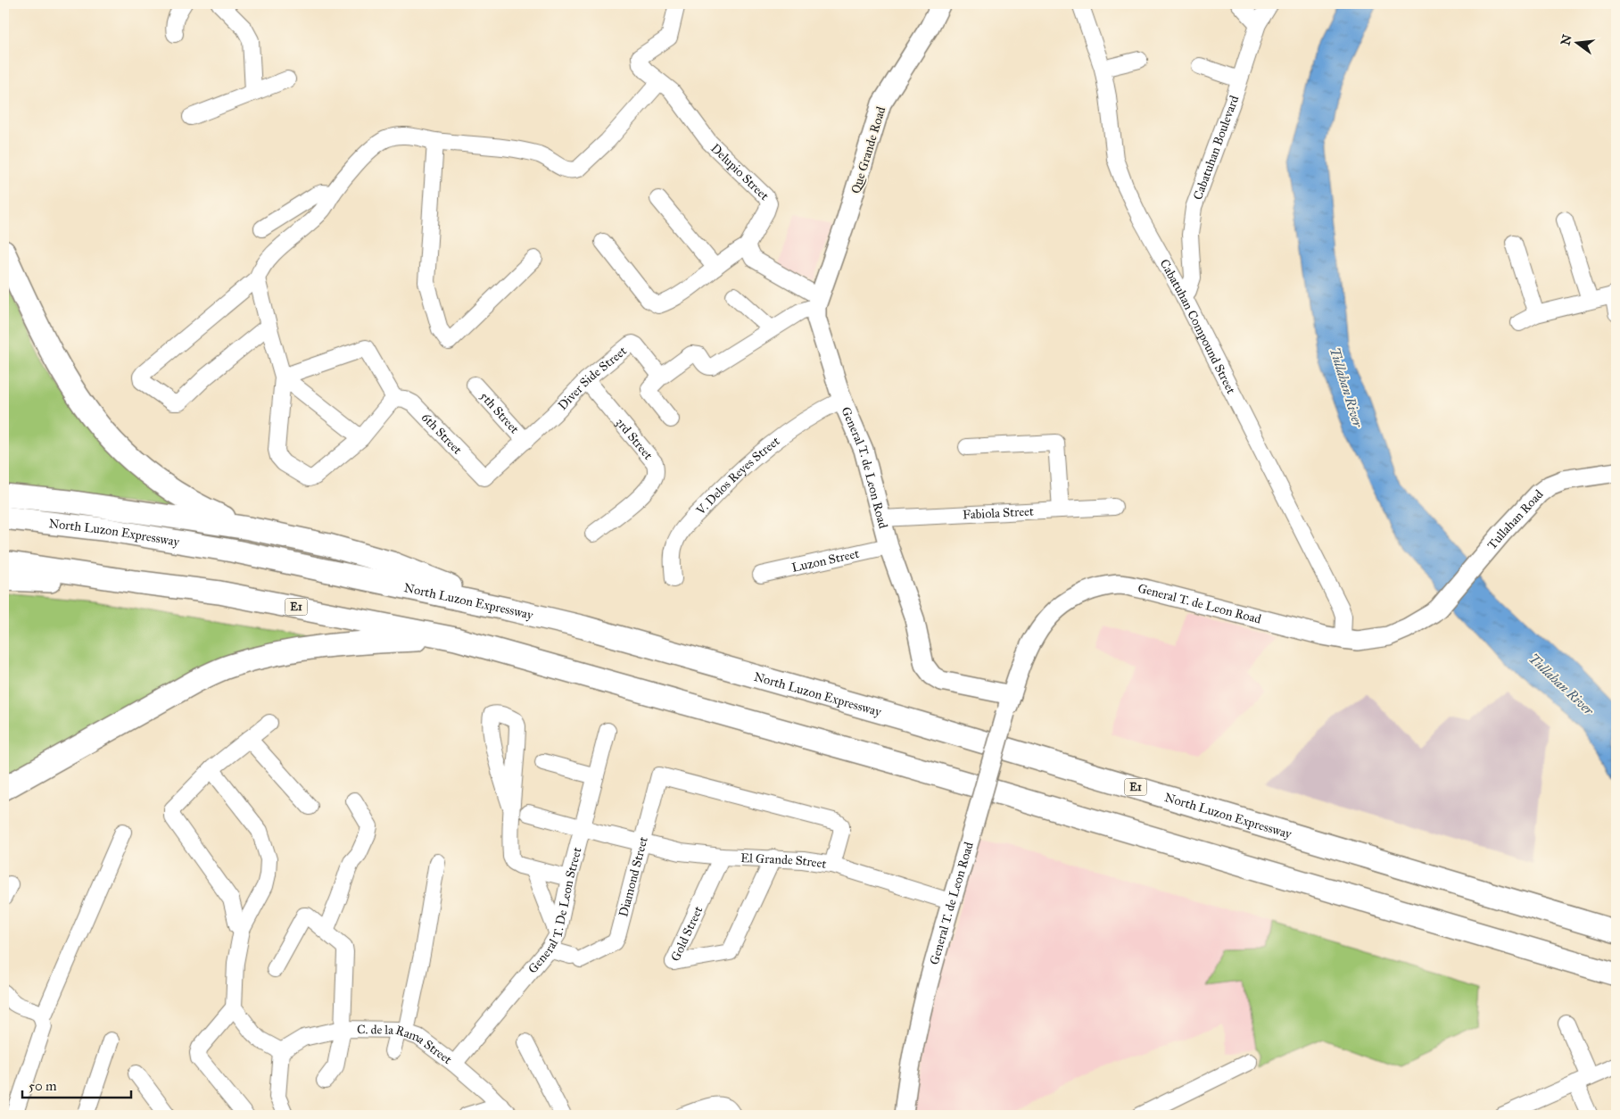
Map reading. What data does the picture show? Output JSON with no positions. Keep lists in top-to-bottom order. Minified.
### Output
{"streets":{"highway":["North Luzon Expressway","E1"],"main road":["Que Grande Road","General T. de Leon Road","Tullahan Road"],"street":["Cabatuhan Boulevard","Delupio Street","Cabatuhan Compound Street","Diver Side Street","5th Street","6th Street","3rd Street","V. Delos Reyes Street","Fabiola Street","Luzon Street","El Grande Street","Diamond Street","General T. De Leon Street","Gold Street","C. de la Rama Street"]},"crossings":[["Cabatuhan Boulevard","Cabatuhan Compound Street"],["Que Grande Road","General T. de Leon Road"],["Cabatuhan Compound Street","General T. de Leon Road"],["Diver Side Street","5th Street"],["Diver Side Street","6th Street"],["Diver Side Street","3rd Street"],["General T. de Leon Road","V. Delos Reyes Street"],["General T. de Leon Road","Fabiola Street"],["General T. de Leon Road","Tullahan Road"],["General T. de Leon Road","Luzon Street"],["General T. de Leon Road","El Grande Street"],["El Grande Street","Diamond Street"],["El Grande Street","General T. De Leon Street"],["El Grande Street","Gold Street"],["Diamond Street","General T. De Leon Street"],["General T. De Leon Street","C. de la Rama Street"]],"water":["Tullahan River"],"scale_bar":"50 m","north":"left"}
